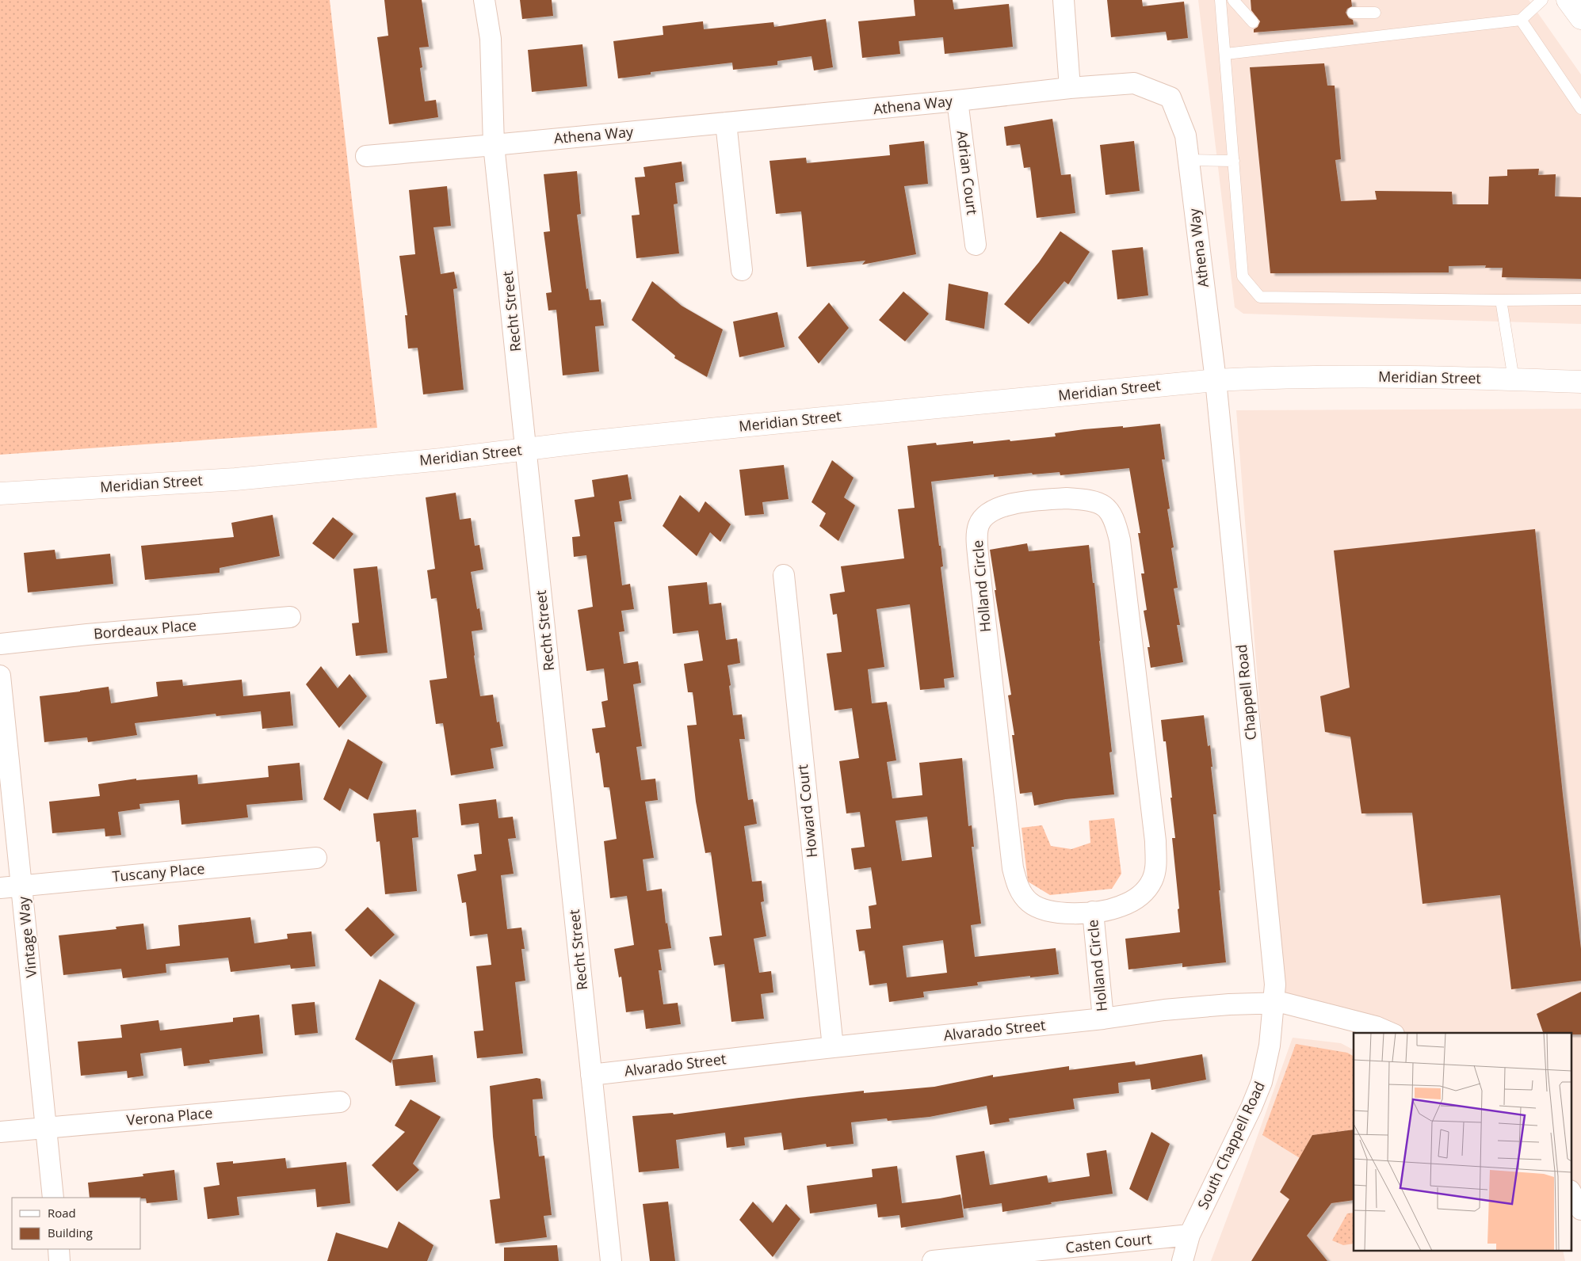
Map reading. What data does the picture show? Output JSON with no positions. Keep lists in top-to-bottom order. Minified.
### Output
{"streets":{"street":["Athena Way","Adrian Court","Recht Street","Meridian Street","Holland Circle","Bordeaux Place","Chappell Road","Howard Court","Tuscany Place","Vintage Way","Alvarado Street","Verona Place","South Chappell Road","Casten Court"]},"crossings":[["Athena Way","Adrian Court"],["Athena Way","Recht Street"],["Athena Way","Meridian Street"],["Athena Way","Chappell Road"],["Recht Street","Meridian Street"],["Recht Street","Alvarado Street"],["Meridian Street","Chappell Road"],["Holland Circle","Alvarado Street"],["Chappell Road","Alvarado Street"],["Chappell Road","South Chappell Road"],["Howard Court","Alvarado Street"],["Tuscany Place","Vintage Way"],["Vintage Way","Verona Place"],["Alvarado Street","South Chappell Road"],["South Chappell Road","Casten Court"]],"legend":["Road","Building"]}
